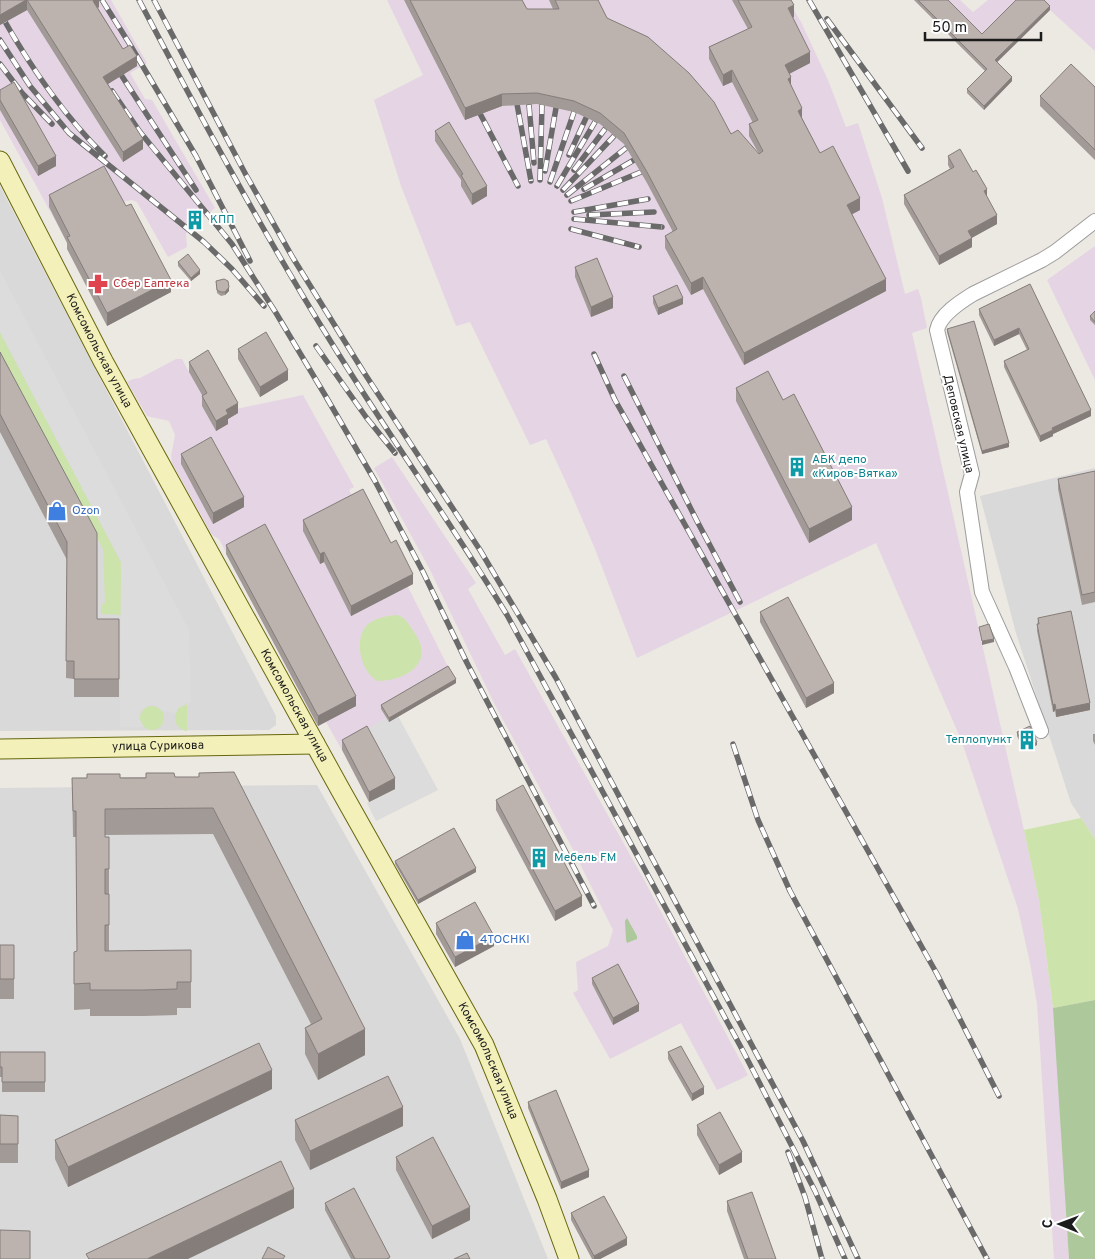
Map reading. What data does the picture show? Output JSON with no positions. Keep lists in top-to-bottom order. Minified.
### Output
{"streets":{"main road":["Комсомольская улица","улица Сурикова"],"street":["Деповская улица"]},"crossings":[["Комсомольская улица","улица Сурикова"]],"places":{"building":["КПП","АБК депо «Киров-Вятка»","Теплопункт","Мебель FM"],"pharmacy":["Сбер Еаптека"],"shop":["Ozon","4TOCHKI"]},"scale_bar":"50 m","north":"left"}
